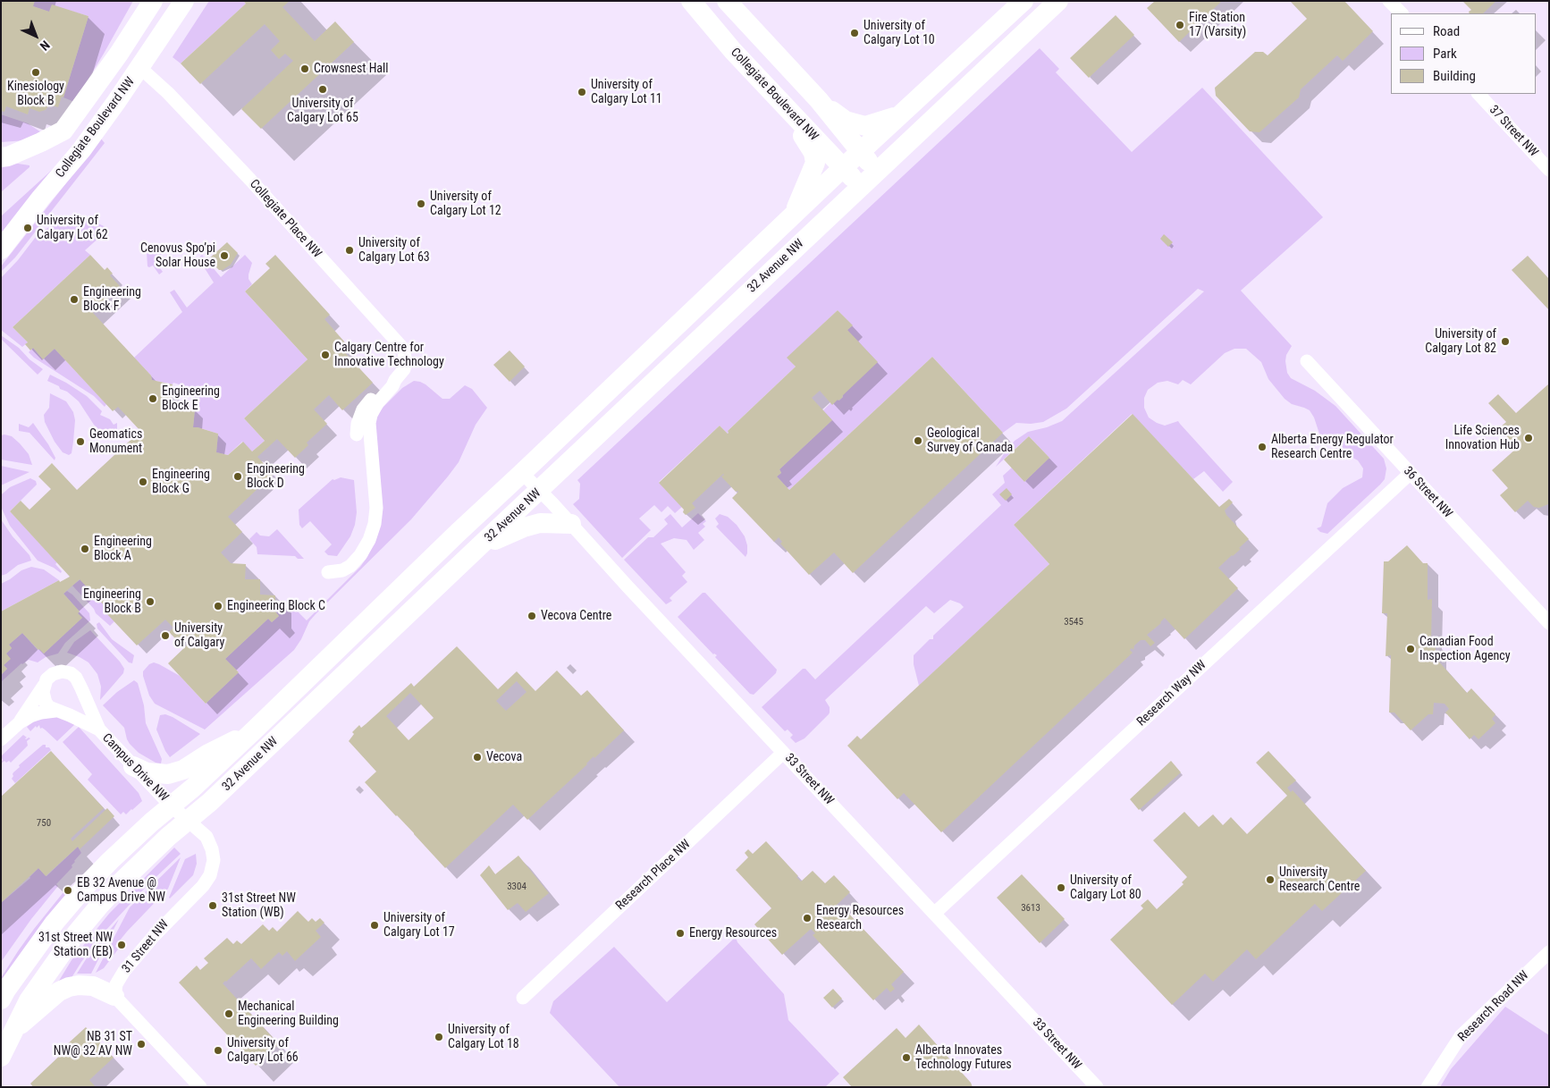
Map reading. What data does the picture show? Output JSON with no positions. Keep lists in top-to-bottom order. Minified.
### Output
{"streets":{"main road":["Collegiate Boulevard NW","32 Avenue NW"],"street":["37 Street NW","Collegiate Place NW","36 Street NW","Research Way NW","Campus Drive NW","33 Street NW","Research Place NW","31 Street NW","Research Road NW"]},"crossings":[["Collegiate Boulevard NW","Collegiate Place NW"],["Collegiate Boulevard NW","32 Avenue NW"],["32 Avenue NW","Campus Drive NW"],["32 Avenue NW","33 Street NW"],["32 Avenue NW","31 Street NW"],["36 Street NW","Research Way NW"],["Research Way NW","33 Street NW"],["Campus Drive NW","31 Street NW"],["33 Street NW","Research Place NW"]],"places":["Fire Station 17 (Varsity)","University of Calgary Lot 10","Crowsnest Hall","Kinesiology Block B","University of Calgary Lot 65","University of Calgary Lot 11","University of Calgary Lot 12","University of Calgary Lot 62","University of Calgary Lot 63","Cenovus Spo’pi Solar House","Engineering Block F","University of Calgary Lot 82","Calgary Centre for Innovative Technology","Engineering Block E","Life Sciences Innovation Hub","Geological Survey of Canada","Geomatics Monument","Alberta Energy Regulator Research Centre","Engineering Block D","Engineering Block G","Engineering Block A","Engineering Block B","Engineering Block C","Vecova Centre","University of Calgary","Canadian Food Inspection Agency","Vecova","University Research Centre","University of Calgary Lot 80","EB 32 Avenue @ Campus Drive NW","31st Street NW Station (WB)","Energy Resources Research","University of Calgary Lot 17","Energy Resources","31st Street NW Station (EB)","Mechanical Engineering Building","University of Calgary Lot 18","NB 31 ST NW@ 32 AV NW","University of Calgary Lot 66","Alberta Innovates Technology Futures"],"house_numbers":["3545","750","3304","3613"],"legend":["Road","Park","Building"],"north":"bottom right"}
